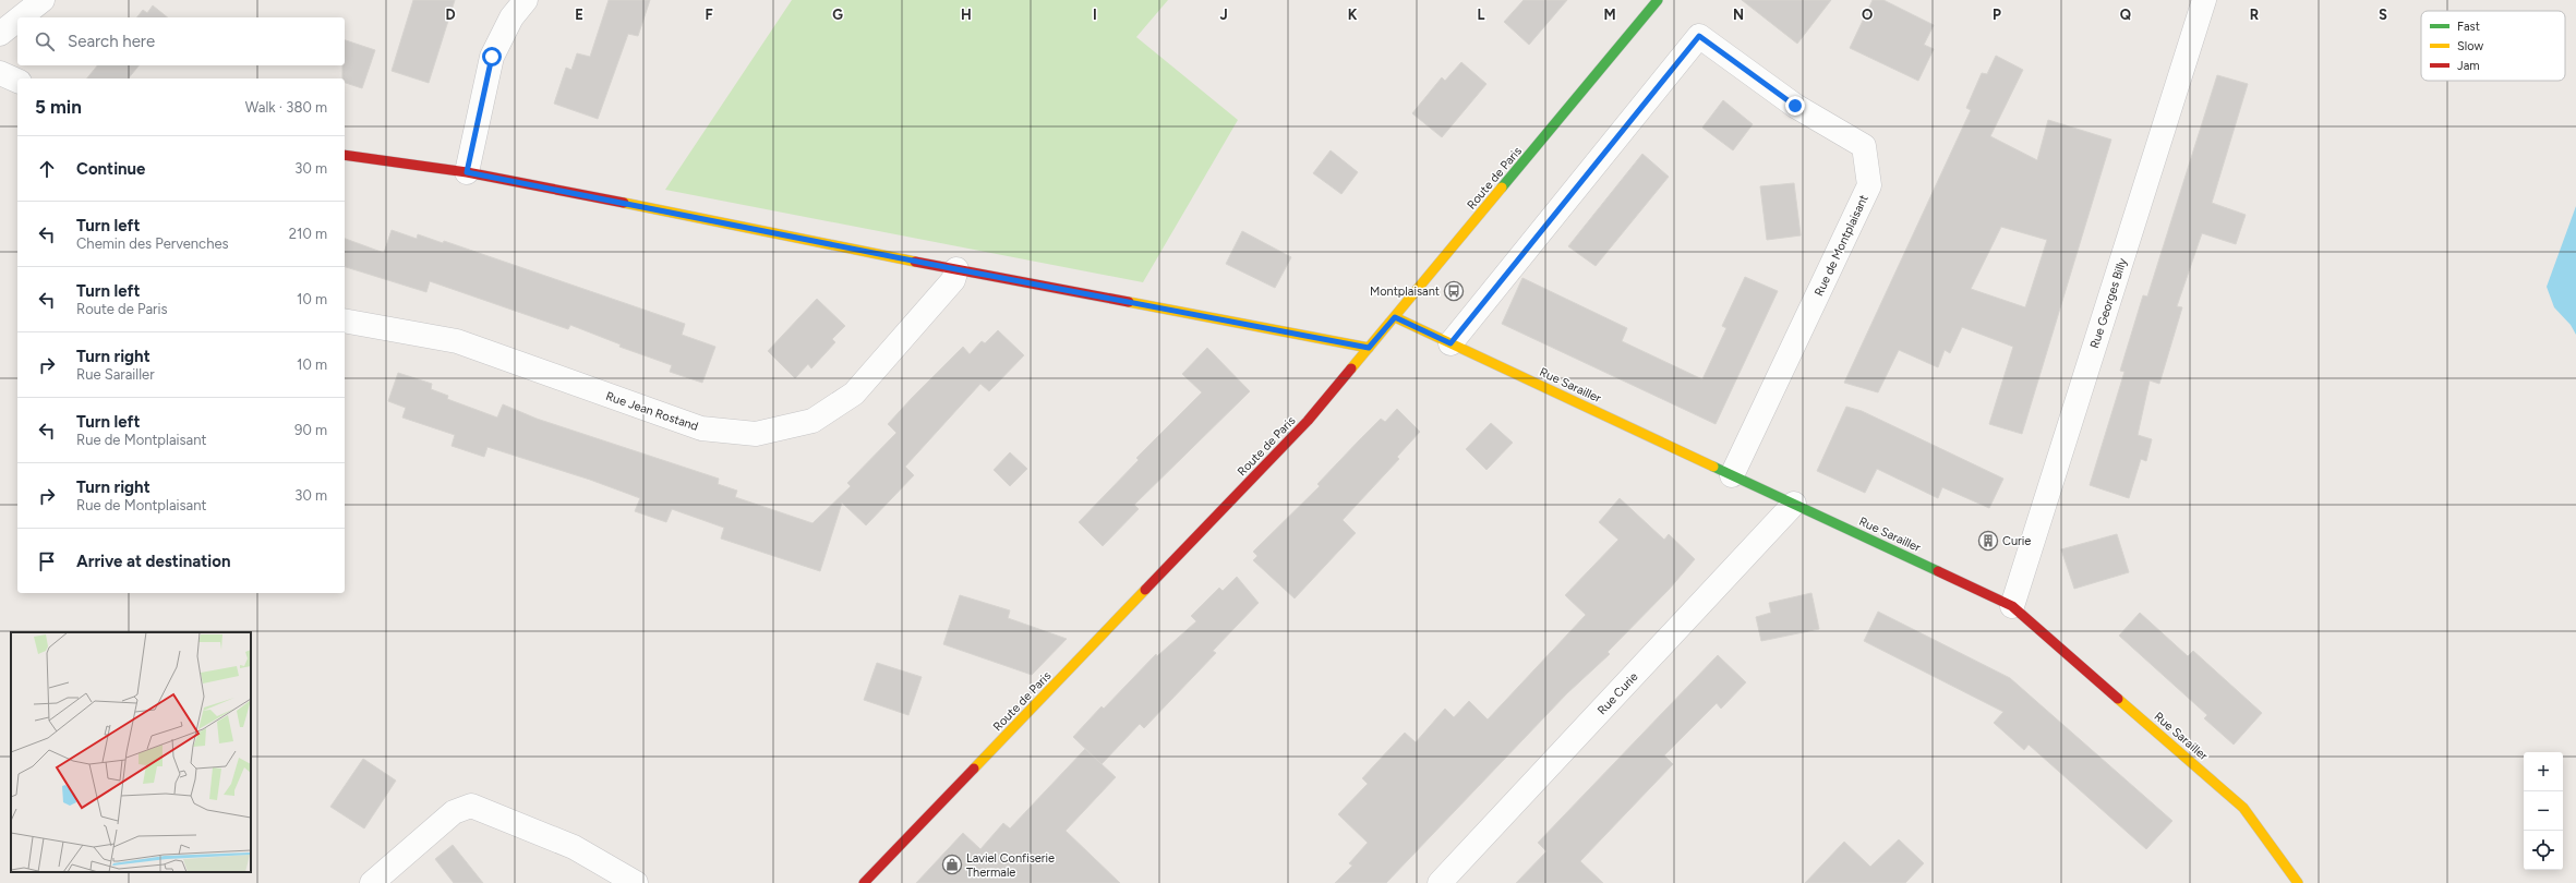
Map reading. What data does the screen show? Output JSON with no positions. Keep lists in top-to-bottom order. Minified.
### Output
{"streets":{"street":["Route de Paris","Rue de Montplaisant","Rue Georges Billy","Rue Sarailler","Rue Jean Rostand","Rue Curie"]},"crossings":[["Route de Paris","Rue Sarailler"],["Rue de Montplaisant","Rue Sarailler"],["Rue Georges Billy","Rue Sarailler"],["Rue Sarailler","Rue Curie"]],"places":{"bus stop":["Montplaisant"],"building":["Curie"],"shop":["Laviel Confiserie Thermale"]},"legend":["Fast","Slow","Jam"],"page":{"search":"Search here","heading":["5 min","Walk · 380 m"],"list":[["Continue","30 m"],["Turn left","Chemin des Pervenches","210 m"],["Turn left","Route de Paris","10 m"],["Turn right","Rue Sarailler","10 m"],["Turn left","Rue de Montplaisant","90 m"],["Turn right","Rue de Montplaisant","30 m"],"Arrive at destination"],"map_buttons":["+","−"]},"grid":{"columns":["D","E","F","G","H","I","J","K","L","M","N","O","P","Q","R","S"]}}
